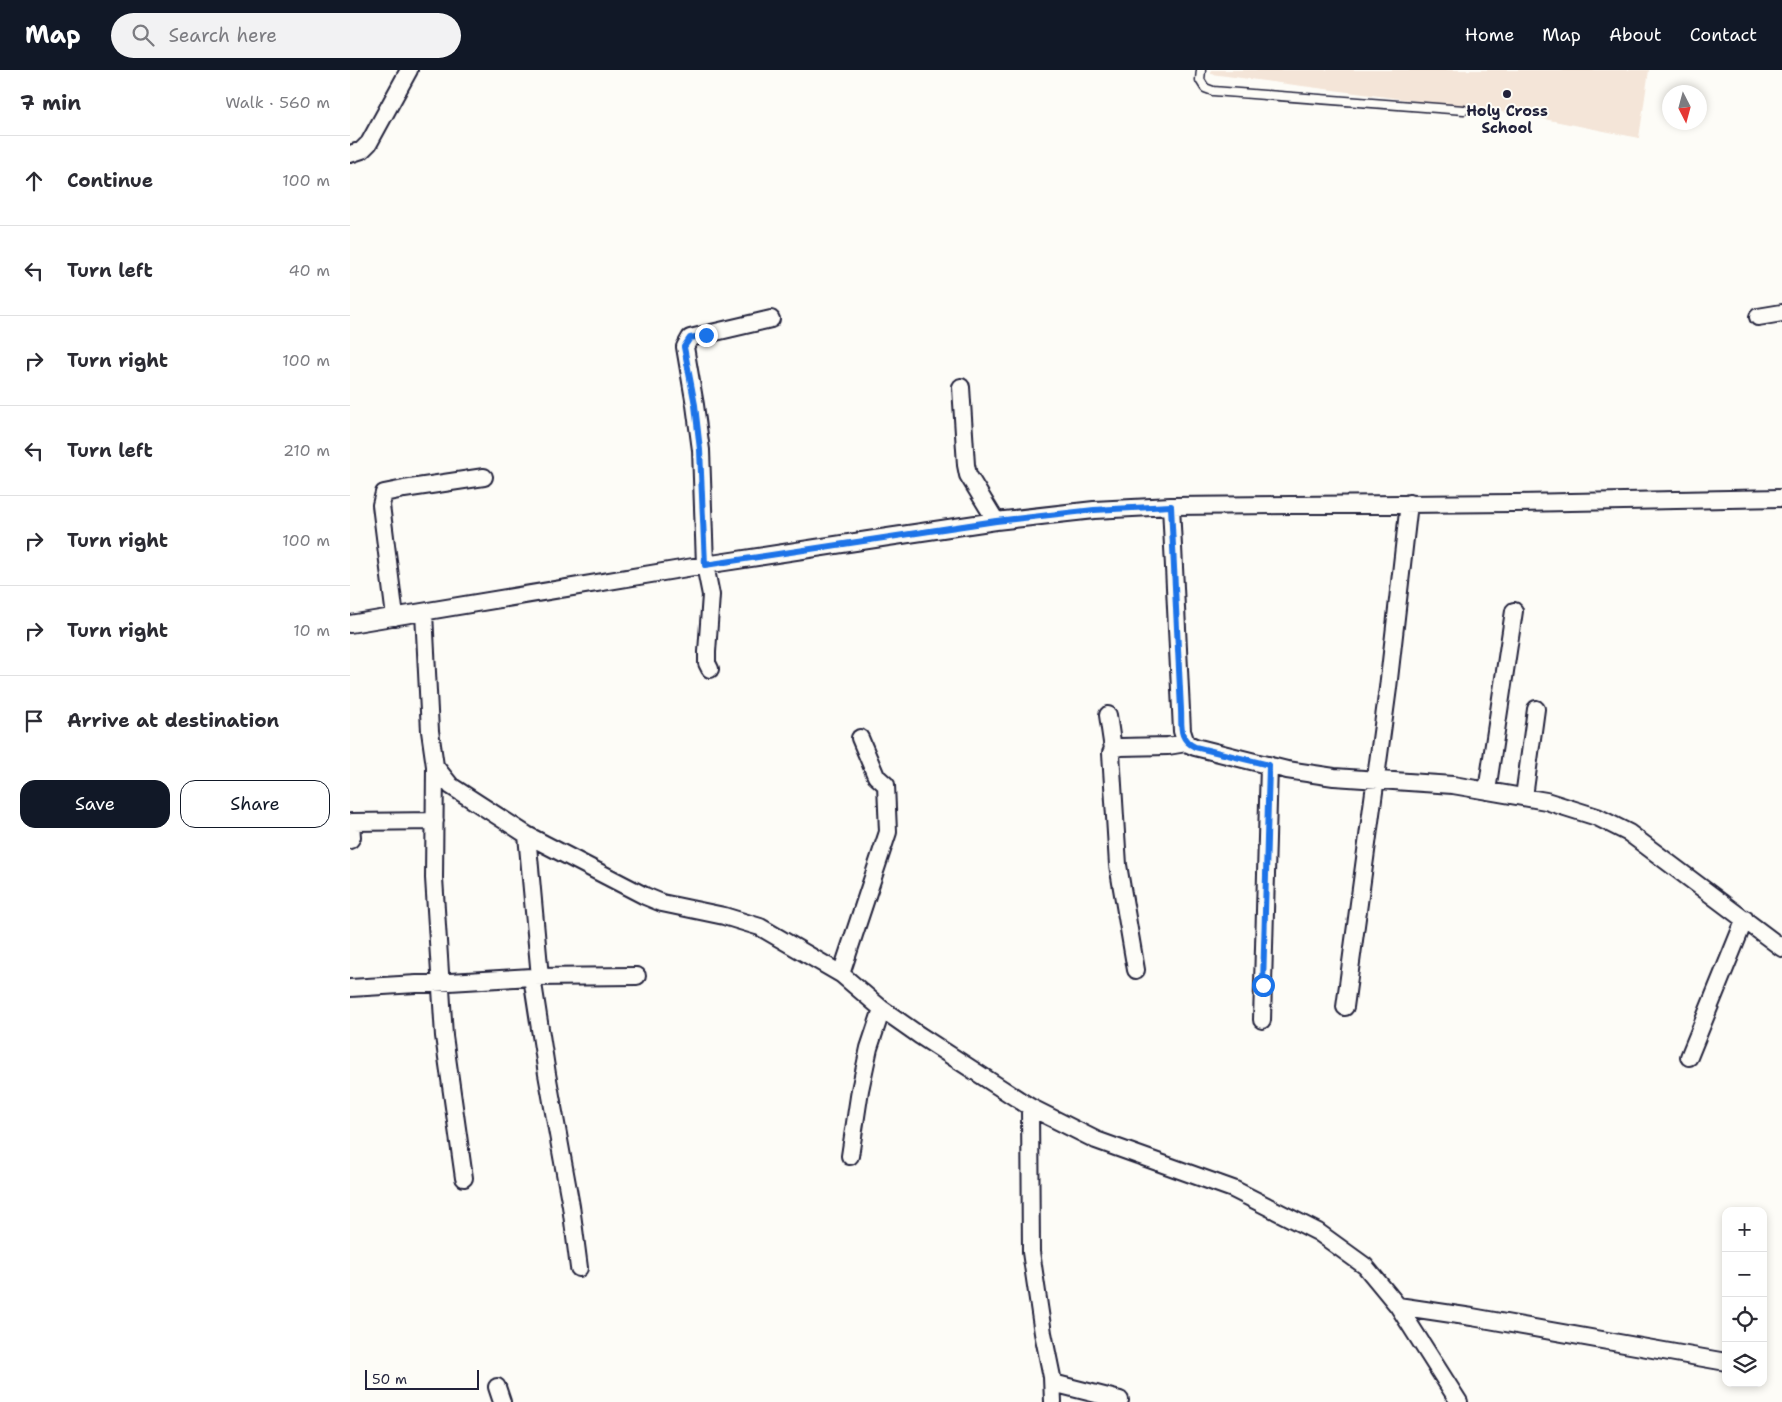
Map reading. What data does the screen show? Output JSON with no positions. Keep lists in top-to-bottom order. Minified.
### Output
{"places":["Holy Cross School"],"scale_bar":"50 m","north":"bottom","page":{"header":"Map","search":"Search here","nav":["Home","Map","About","Contact"],"heading":["7 min","Walk · 560 m"],"list":[["Continue","100 m"],["Turn left","40 m"],["Turn right","100 m"],["Turn left","210 m"],["Turn right","100 m"],["Turn right","10 m"],"Arrive at destination"],"buttons":["Save","Share"],"map_buttons":["+","−"],"scale":"50 m"}}
